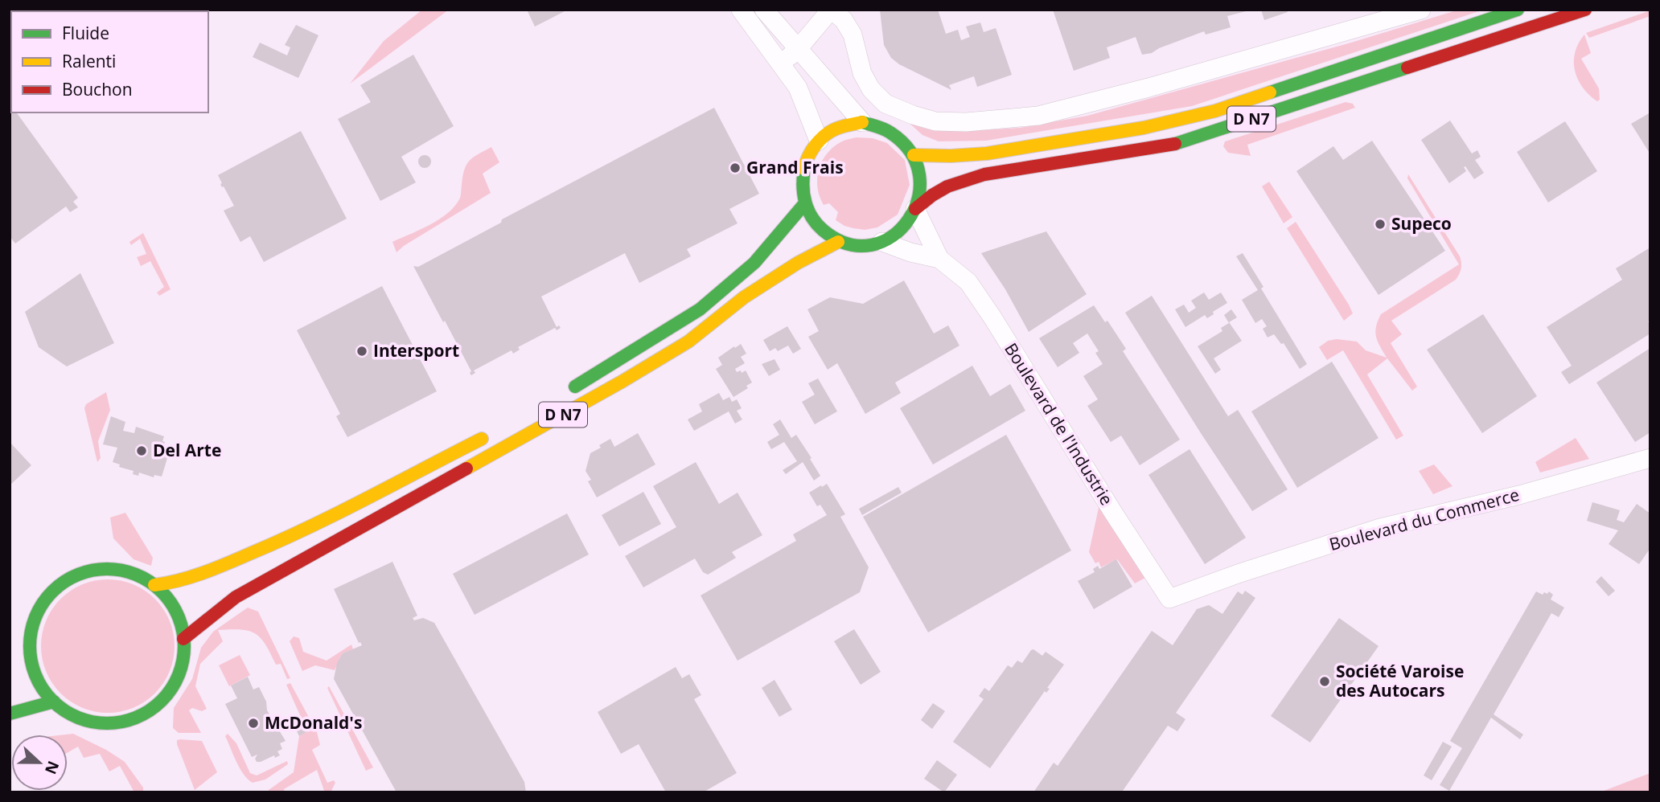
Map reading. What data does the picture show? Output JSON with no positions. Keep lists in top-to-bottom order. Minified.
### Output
{"streets":{"main road":["D N7"],"street":["Boulevard de l'Industrie","Boulevard du Commerce"]},"crossings":[["D N7","Boulevard de l'Industrie"],["Boulevard de l'Industrie","Boulevard du Commerce"]],"places":["Grand Frais","Supeco","Intersport","Del Arte","Société Varoise des Autocars","McDonald's"],"legend":["Fluide","Ralenti","Bouchon"],"north":"right"}
